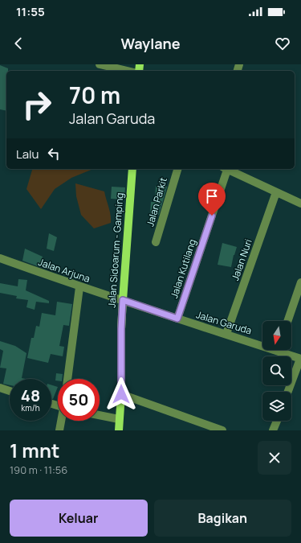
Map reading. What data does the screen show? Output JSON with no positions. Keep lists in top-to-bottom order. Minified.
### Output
{"streets":{"main road":["Jalan Sidoarum - Gamping"],"street":["Jalan Parkit","Jalan Nuri","Jalan Kutilang","Jalan Arjuna","Jalan Garuda"]},"crossings":[["Jalan Sidoarum - Gamping","Jalan Arjuna"],["Jalan Sidoarum - Gamping","Jalan Garuda"],["Jalan Nuri","Jalan Garuda"],["Jalan Kutilang","Jalan Garuda"],["Jalan Arjuna","Jalan Garuda"]],"north":"bottom","page":{"status":"11:55","header":"Waylane","turn":["70 m","Jalan Garuda"],"then":"Lalu","speed":"48 km/h","limit":"50","heading":["1 mnt","190 m · 11:56"],"buttons":["Keluar","Bagikan"]}}
